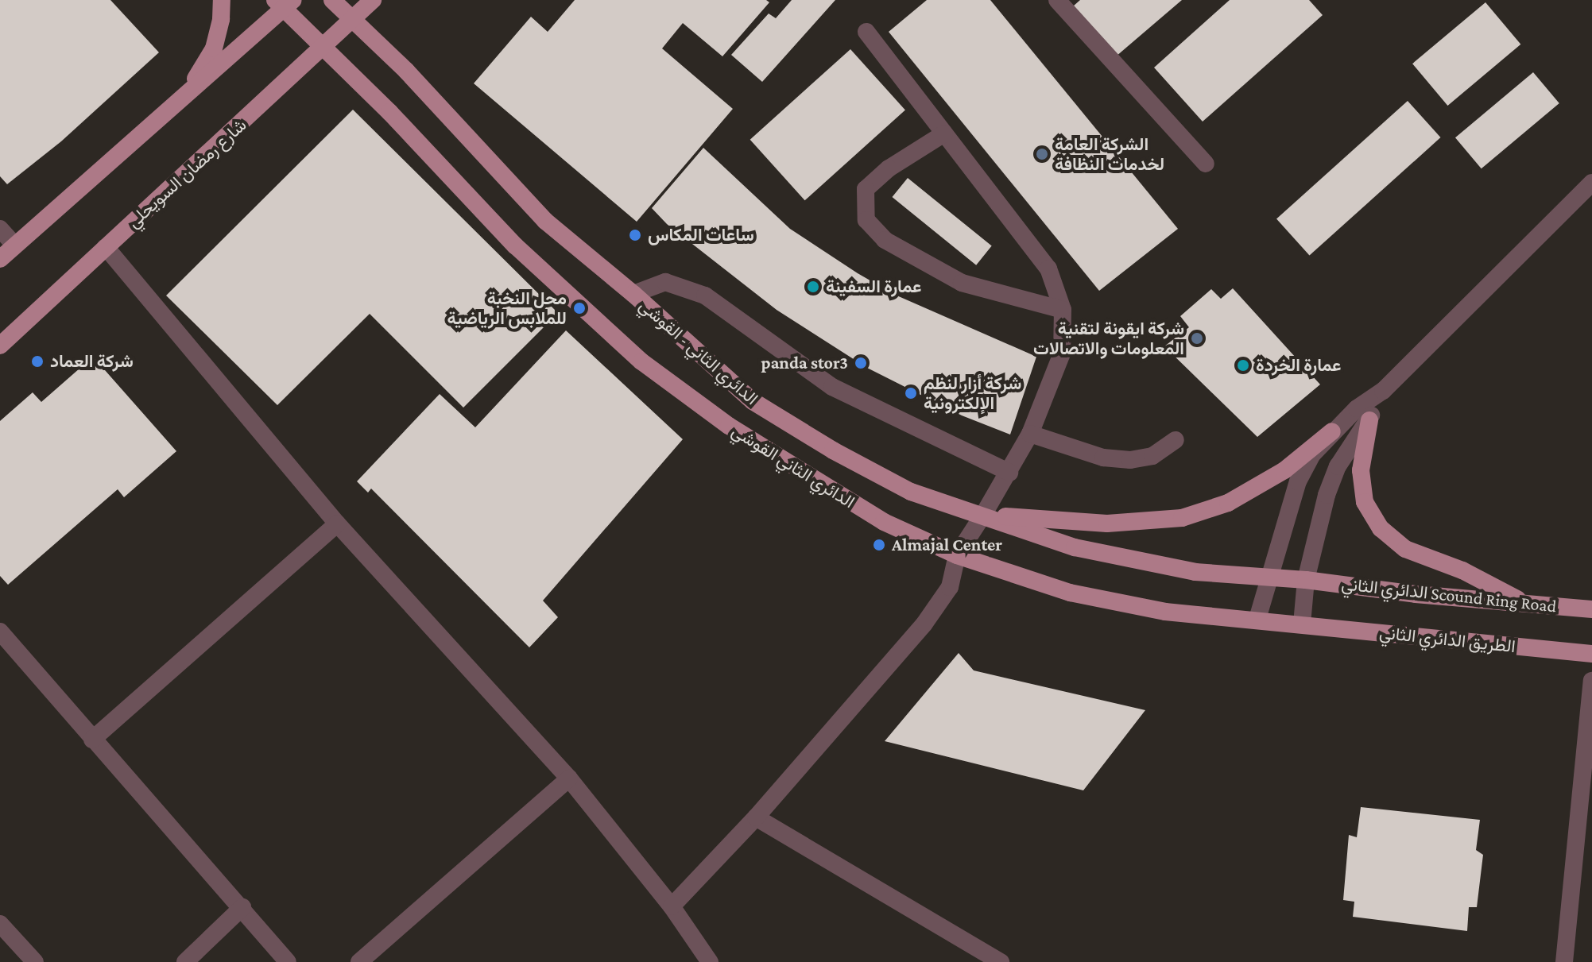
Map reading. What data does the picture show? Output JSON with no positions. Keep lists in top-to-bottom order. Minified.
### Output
{"streets":{"main road":["شارع رمضان السويحلي","الدائري الثاني - القوشي","الدائري الثاني القوشي","الدائري الثاني Scound Ring Road","الطريق الدائري الثاني"]},"crossings":[["شارع رمضان السويحلي","الدائري الثاني - القوشي"],["شارع رمضان السويحلي","الدائري الثاني القوشي"],["الدائري الثاني - القوشي","الدائري الثاني Scound Ring Road"],["الدائري الثاني القوشي","الطريق الدائري الثاني"]],"places":["الشركة العامة لخدمات النظافة","ساعات المكاس","عمارة السفينة","محل النخبة للملابس الرياضية","شركة ايقونة لتقنية المعلومات والاتصالات","شركة العماد","panda stor3","عمارة الخردة","شركة أزار لنظم الإلكترونية","Almajal Center"]}
